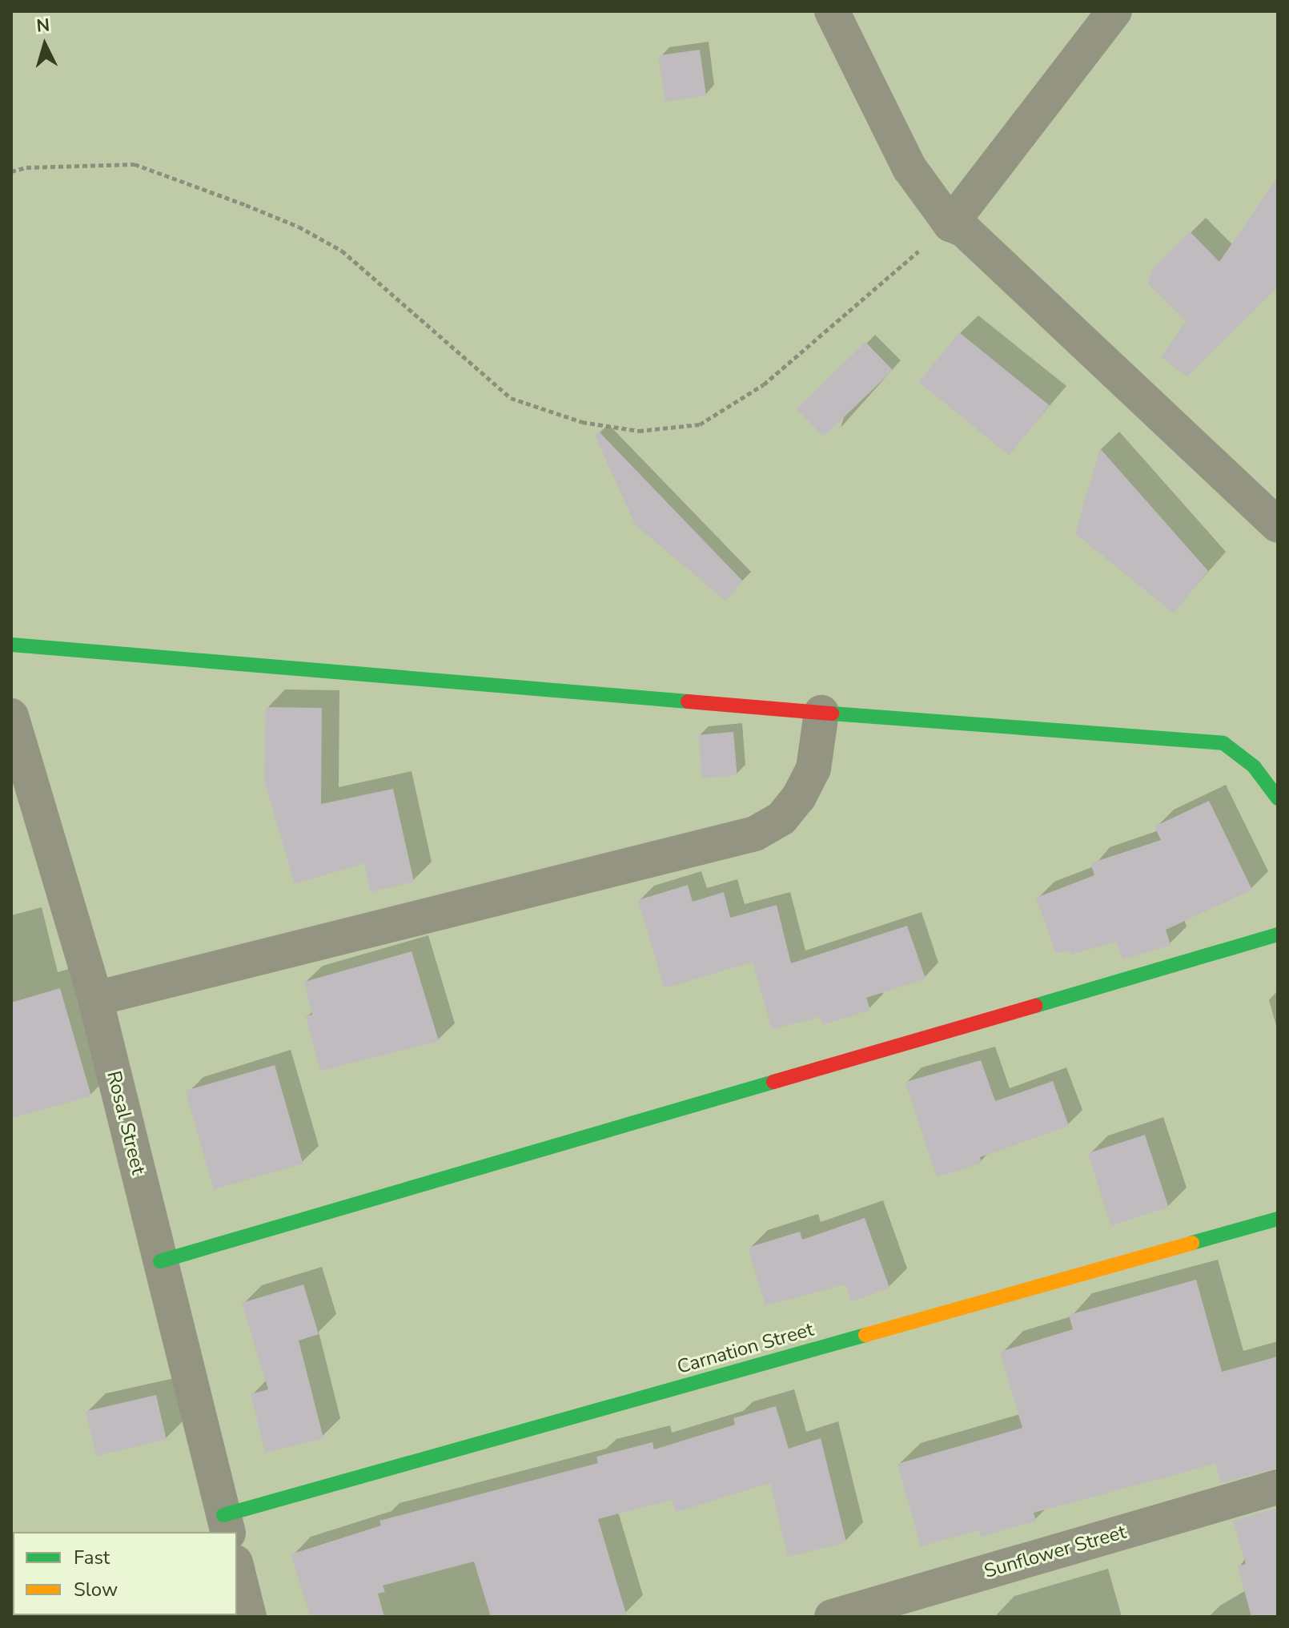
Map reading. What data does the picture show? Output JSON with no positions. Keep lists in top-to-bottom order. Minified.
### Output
{"streets":{"street":["Rosal Street","Carnation Street","Sunflower Street"]},"crossings":[["Rosal Street","Carnation Street"]],"legend":["Fast","Slow"],"north":"top"}
